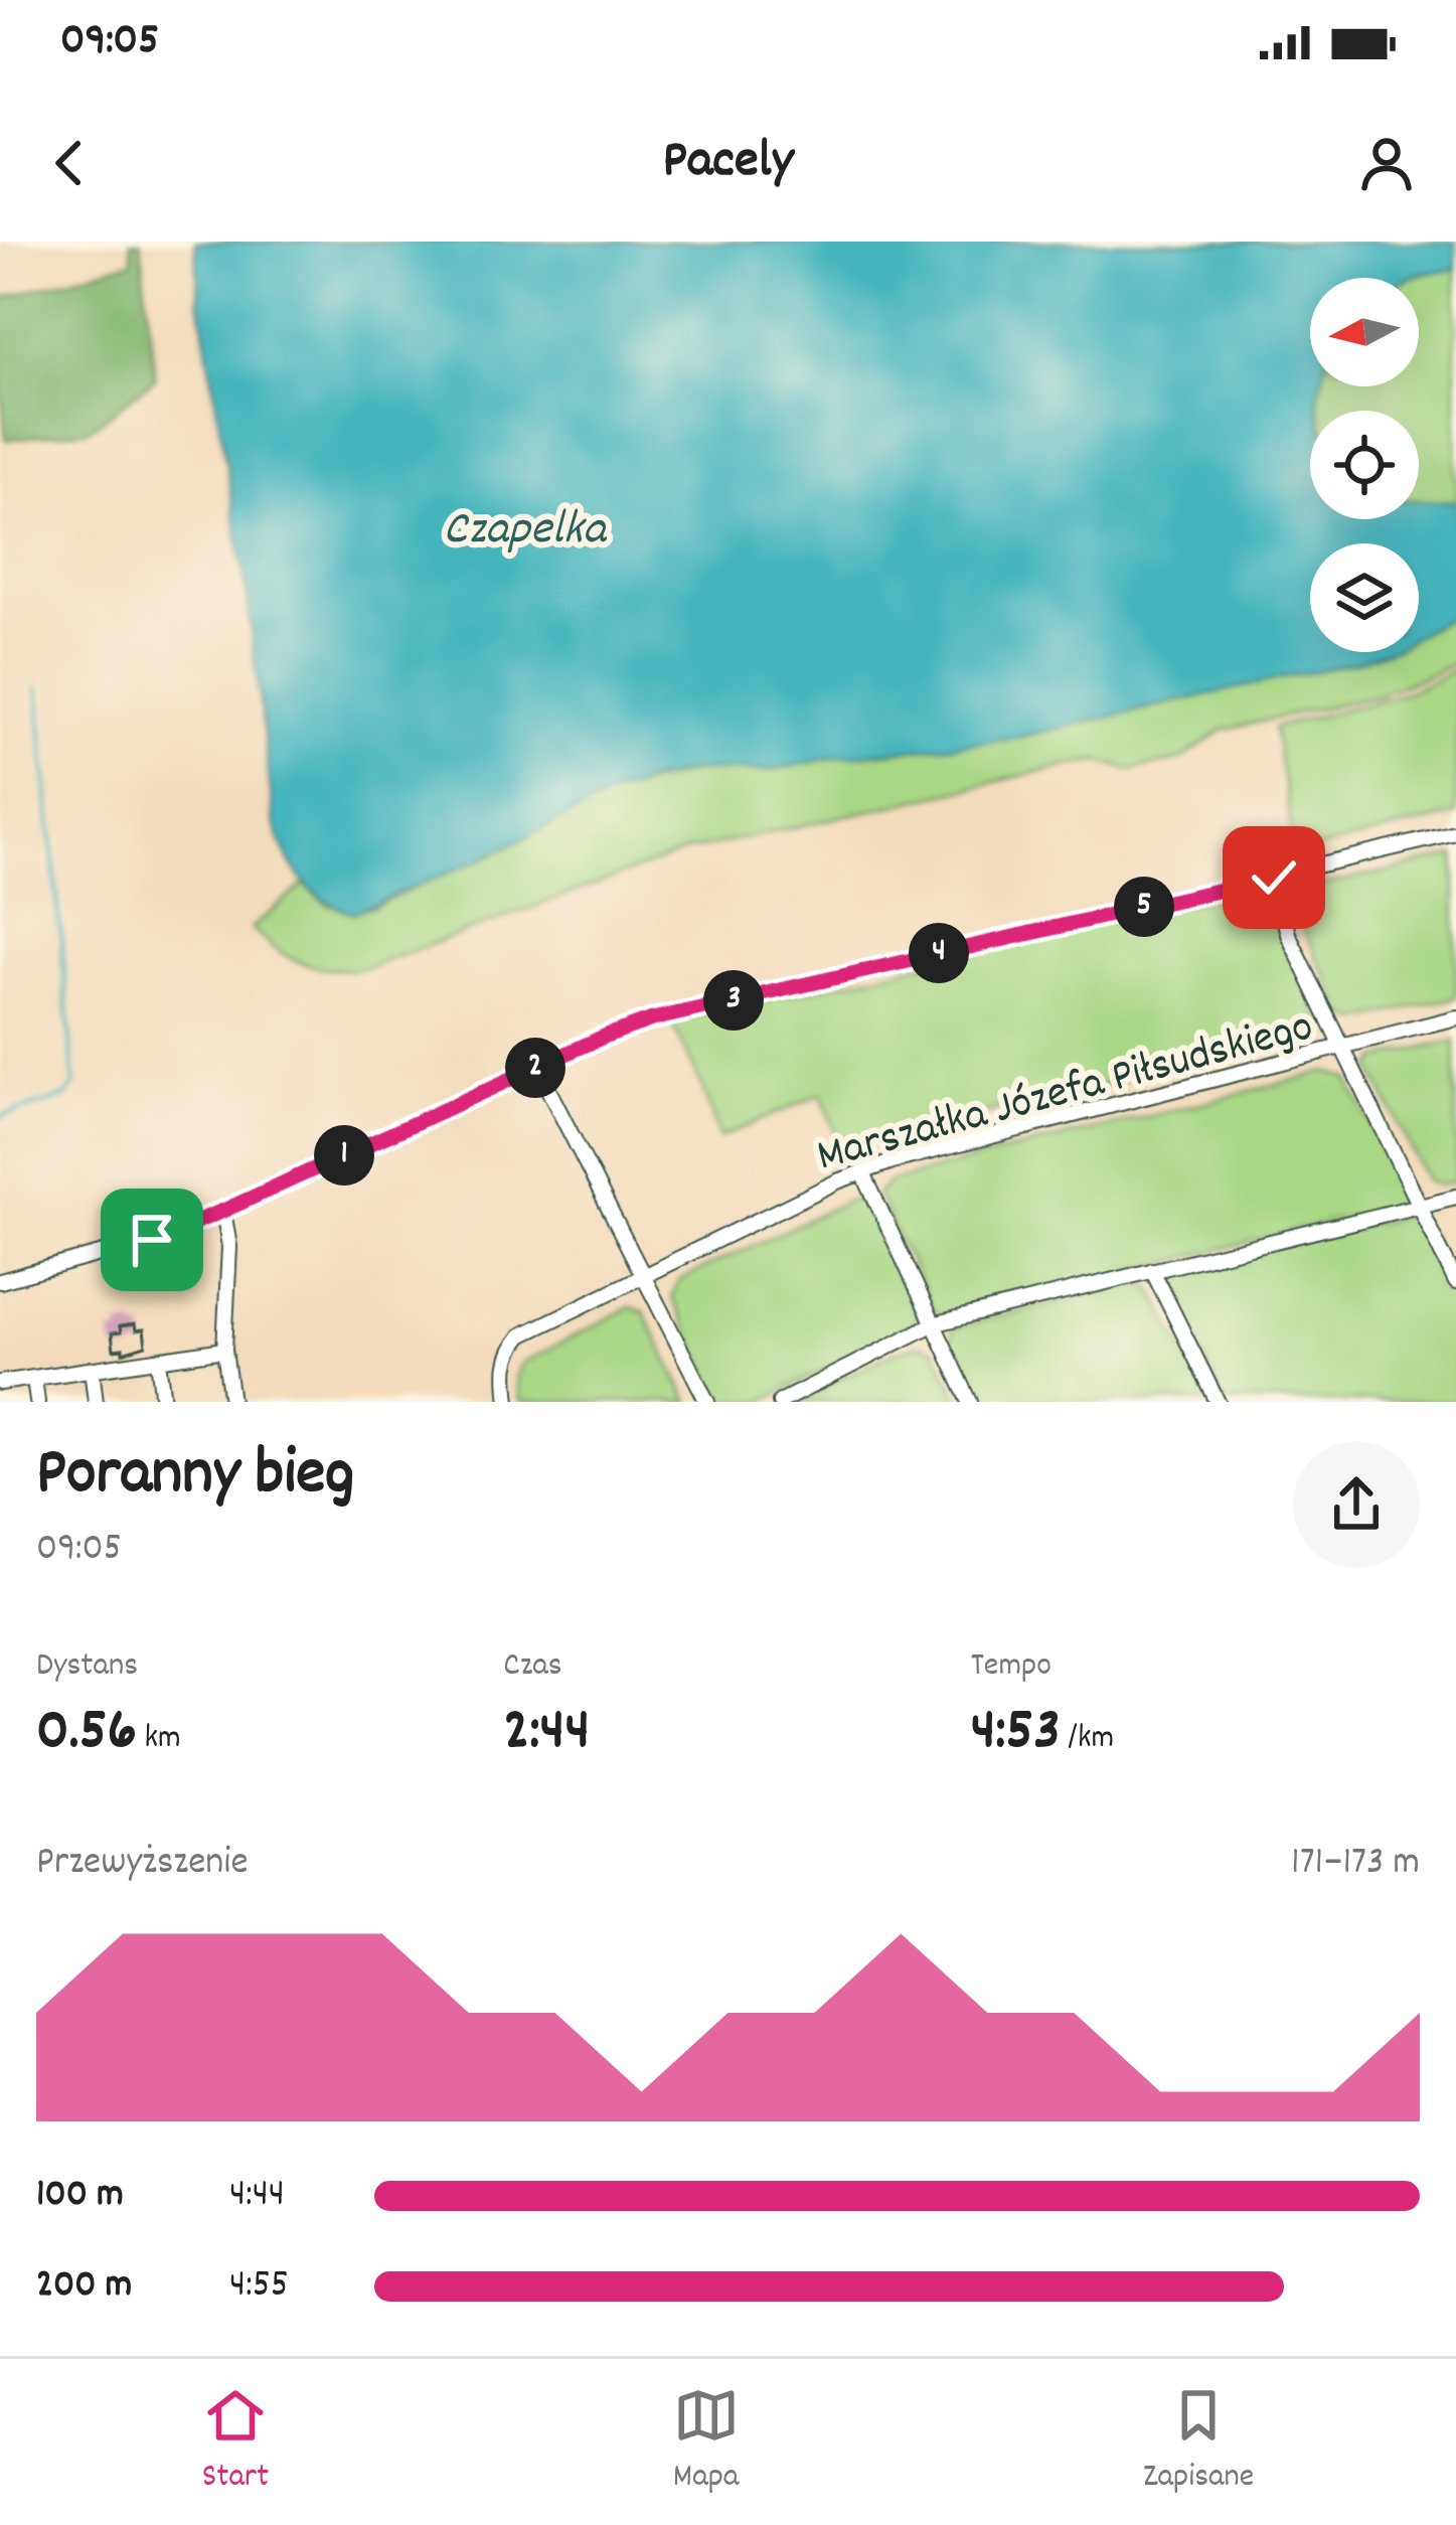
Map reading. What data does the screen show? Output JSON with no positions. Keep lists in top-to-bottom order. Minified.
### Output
{"streets":{"street":["Marszałka Józefa Piłsudskiego"]},"water":["Czapelka"],"north":"left","page":{"status":"09:05","header":"Pacely","pins":["5","4","3","2","1"],"heading":["Poranny bieg","09:05"],"stats":[["Dystans","0.56 km"],["Czas","2:44"],["Tempo","4:53 /km"]],"chart":["Przewyższenie","171–173 m"],"list":[{"name":"100 m","note":"4:44"},{"name":"200 m","note":"4:55"}],"tabs":["Start","Mapa","Zapisane"]}}
